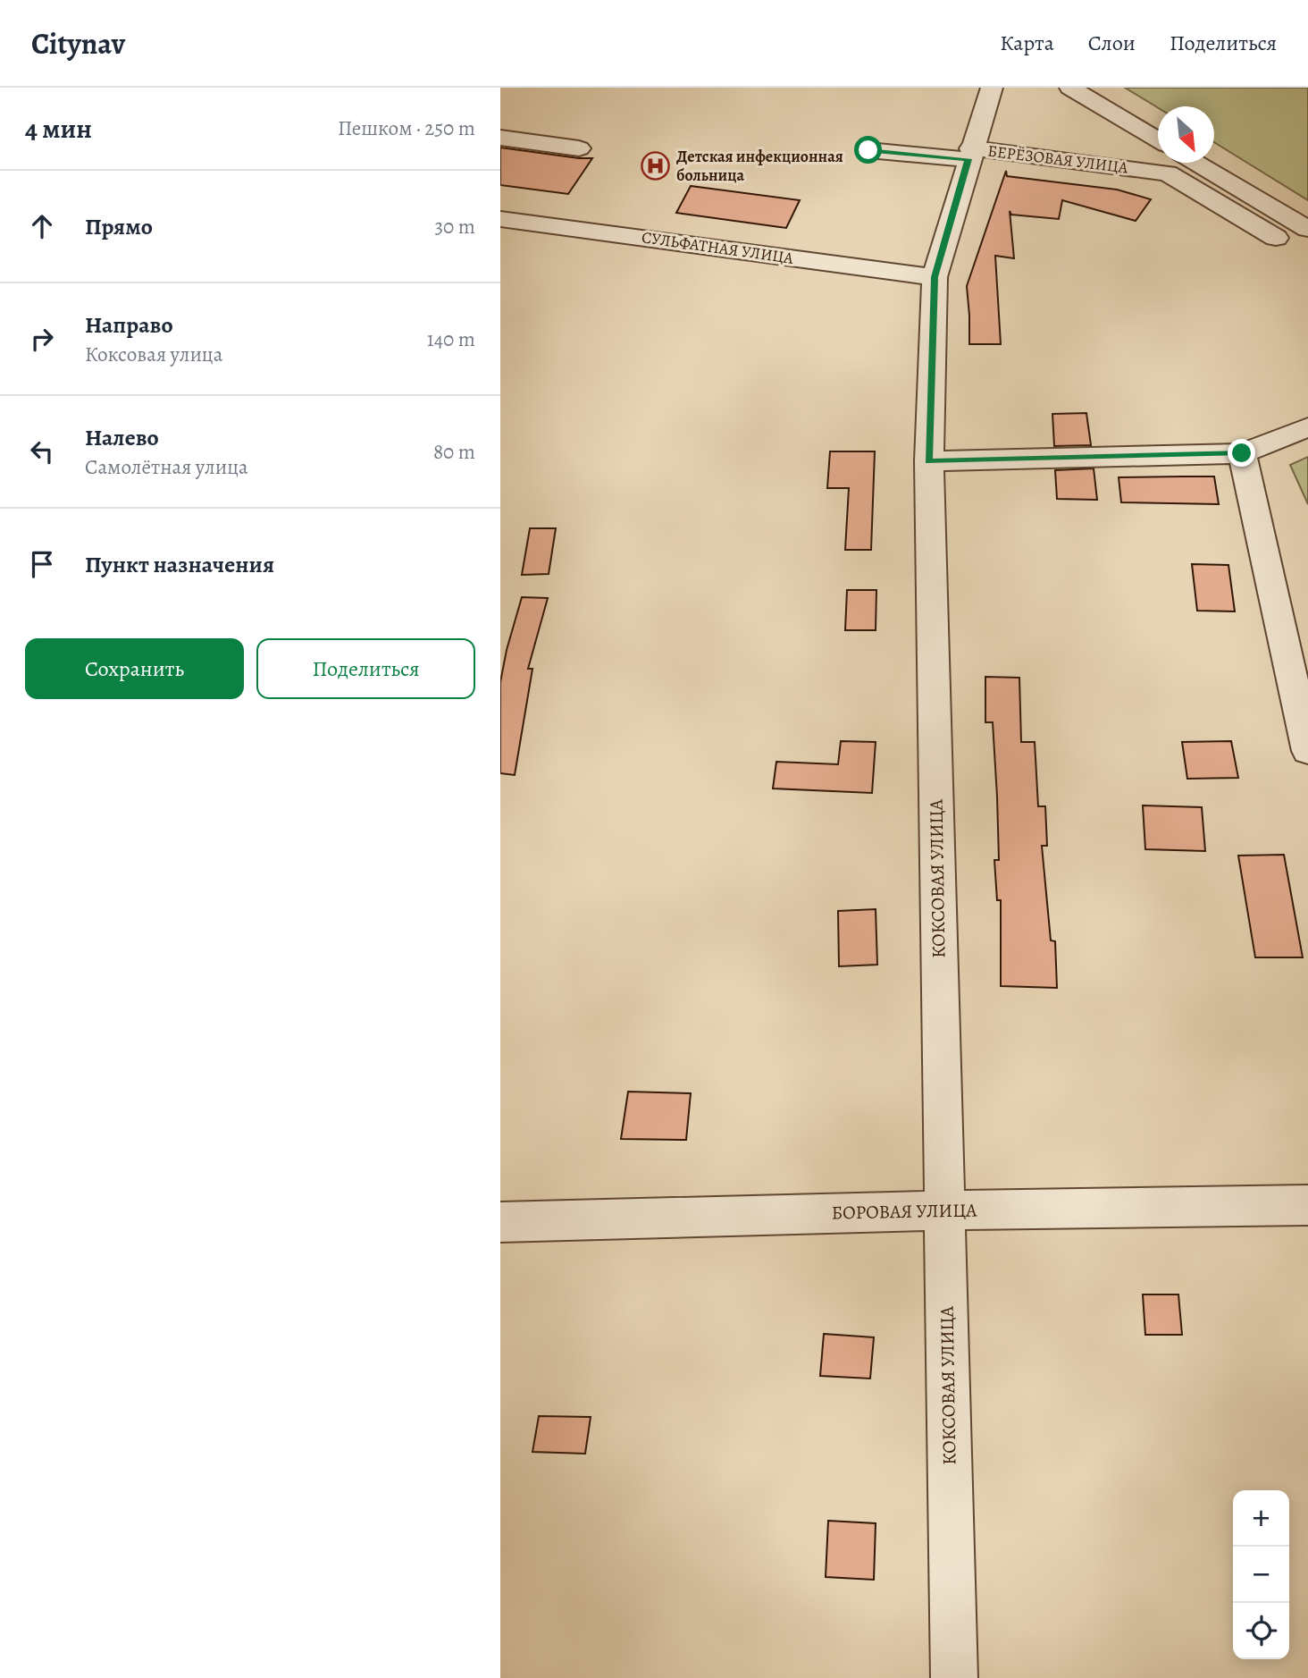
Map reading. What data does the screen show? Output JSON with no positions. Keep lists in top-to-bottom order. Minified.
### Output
{"streets":{"street":["БЕРЁЗОВАЯ УЛИЦА","СУЛЬФАТНАЯ УЛИЦА","КОКСОВАЯ УЛИЦА","БОРОВАЯ УЛИЦА"]},"crossings":[["БЕРЁЗОВАЯ УЛИЦА","КОКСОВАЯ УЛИЦА"],["СУЛЬФАТНАЯ УЛИЦА","КОКСОВАЯ УЛИЦА"],["КОКСОВАЯ УЛИЦА","БОРОВАЯ УЛИЦА"]],"places":{"hospital":["Детская инфекционная больница"]},"north":"bottom right","page":{"header":"Citynav","nav":["Карта","Слои","Поделиться"],"heading":["4 мин","Пешком · 250 m"],"list":[["Прямо","30 m"],["Направо","Коксовая улица","140 m"],["Налево","Самолётная улица","80 m"],"Пункт назначения"],"buttons":["Сохранить","Поделиться"],"map_buttons":["+","−"]}}
